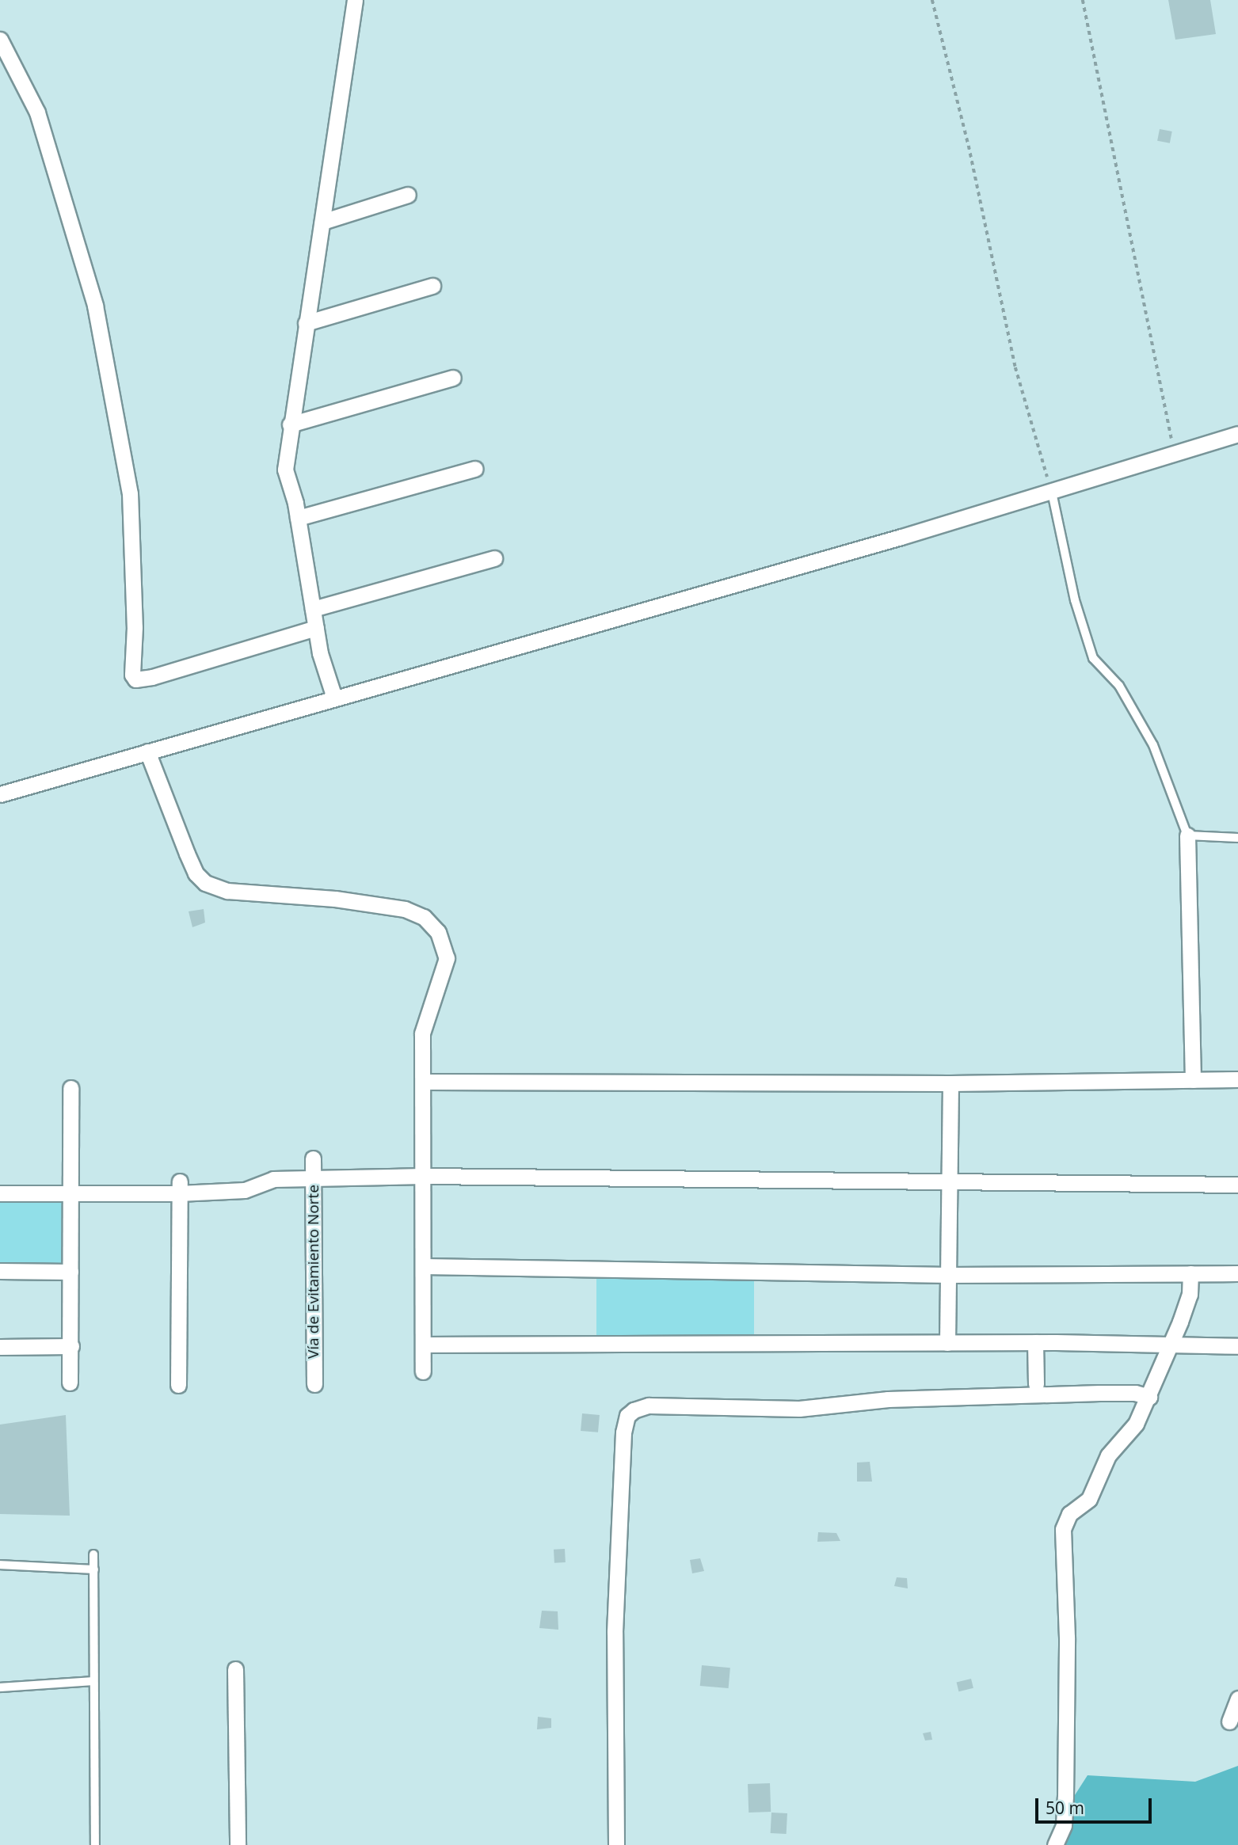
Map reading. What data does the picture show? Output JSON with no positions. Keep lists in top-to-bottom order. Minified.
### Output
{"streets":{"street":["Vía de Evitamiento Norte"]},"scale_bar":"50 m"}
